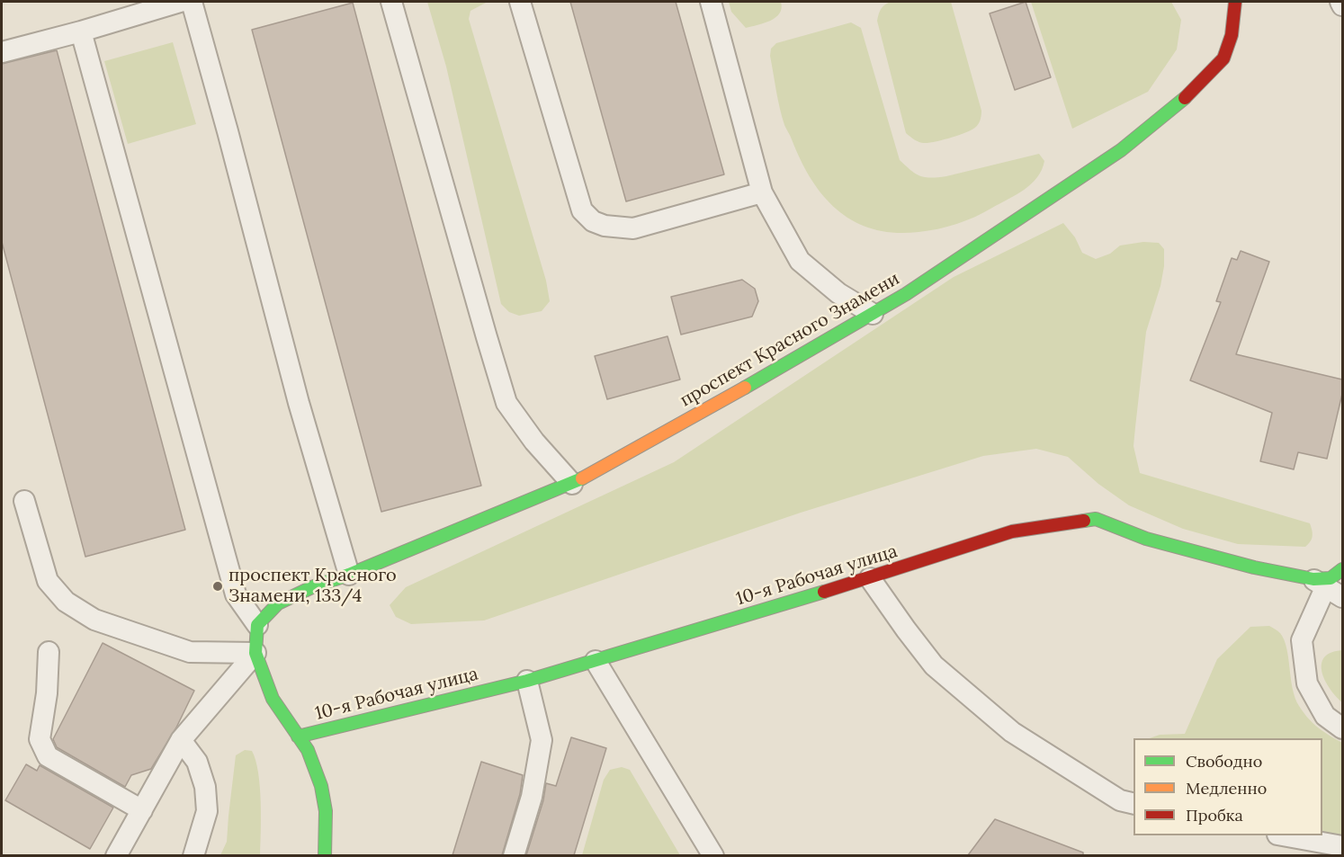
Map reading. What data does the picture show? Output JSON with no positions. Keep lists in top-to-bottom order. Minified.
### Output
{"streets":{"main road":["проспект Красного Знамени","10-я Рабочая улица"]},"places":["проспект Красного Знамени, 133/4"],"legend":["Свободно","Медленно","Пробка"]}
